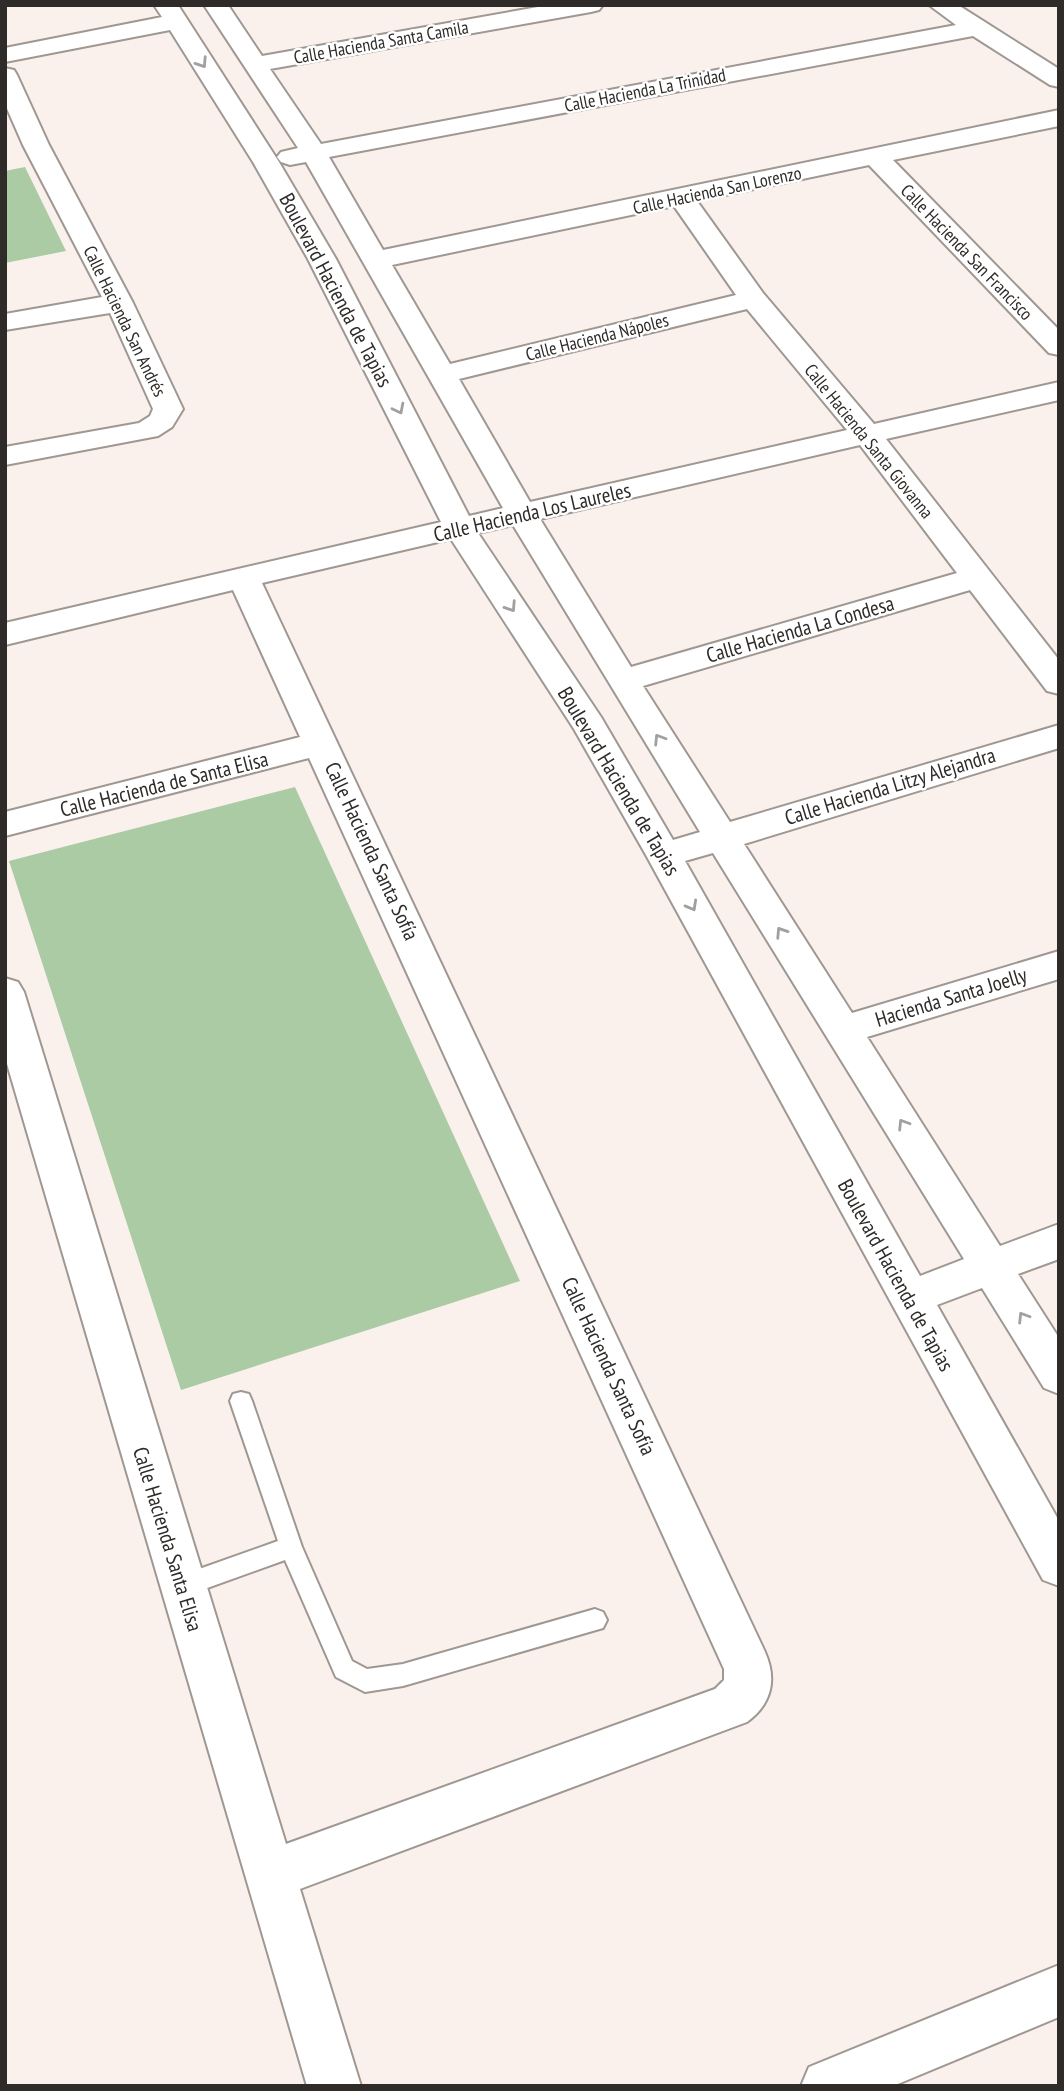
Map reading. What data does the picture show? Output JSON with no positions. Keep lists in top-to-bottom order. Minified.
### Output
{"streets":{"street":["Calle Hacienda Santa Camila","Calle Hacienda La Trinidad","Calle Hacienda San Lorenzo","Calle Hacienda San Francisco","Boulevard Hacienda de Tapias","Calle Hacienda San Andrés","Calle Hacienda Nápoles","Calle Hacienda Santa Giovanna","Calle Hacienda Los Laureles","Calle Hacienda La Condesa","Calle Hacienda de Santa Elisa","Calle Hacienda Litzy Alejandra","Calle Hacienda Santa Sofía","Hacienda Santa Joelly","Calle Hacienda Santa Elisa"]},"crossings":[["Calle Hacienda La Trinidad","Boulevard Hacienda de Tapias"],["Calle Hacienda San Lorenzo","Calle Hacienda San Francisco"],["Calle Hacienda San Lorenzo","Calle Hacienda Santa Giovanna"],["Boulevard Hacienda de Tapias","Calle Hacienda Los Laureles"],["Boulevard Hacienda de Tapias","Calle Hacienda Litzy Alejandra"],["Calle Hacienda Nápoles","Calle Hacienda Santa Giovanna"],["Calle Hacienda Santa Giovanna","Calle Hacienda Los Laureles"],["Calle Hacienda Santa Giovanna","Calle Hacienda La Condesa"],["Calle Hacienda Los Laureles","Calle Hacienda Santa Sofía"],["Calle Hacienda de Santa Elisa","Calle Hacienda Santa Sofía"],["Calle Hacienda Santa Sofía","Calle Hacienda Santa Elisa"]]}
